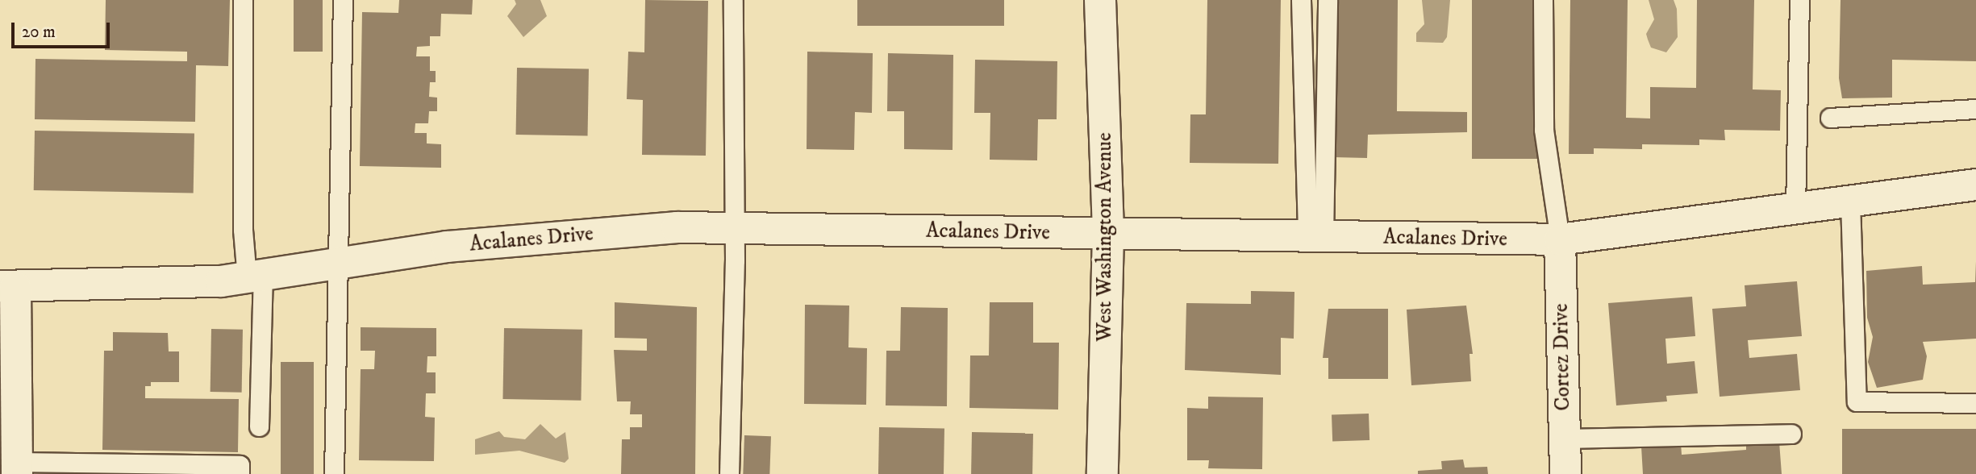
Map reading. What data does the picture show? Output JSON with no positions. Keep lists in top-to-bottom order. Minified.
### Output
{"streets":{"street":["Acalanes Drive","West Washington Avenue","Cortez Drive"]},"crossings":[["Acalanes Drive","West Washington Avenue"],["Acalanes Drive","Cortez Drive"]],"scale_bar":"20 m"}
